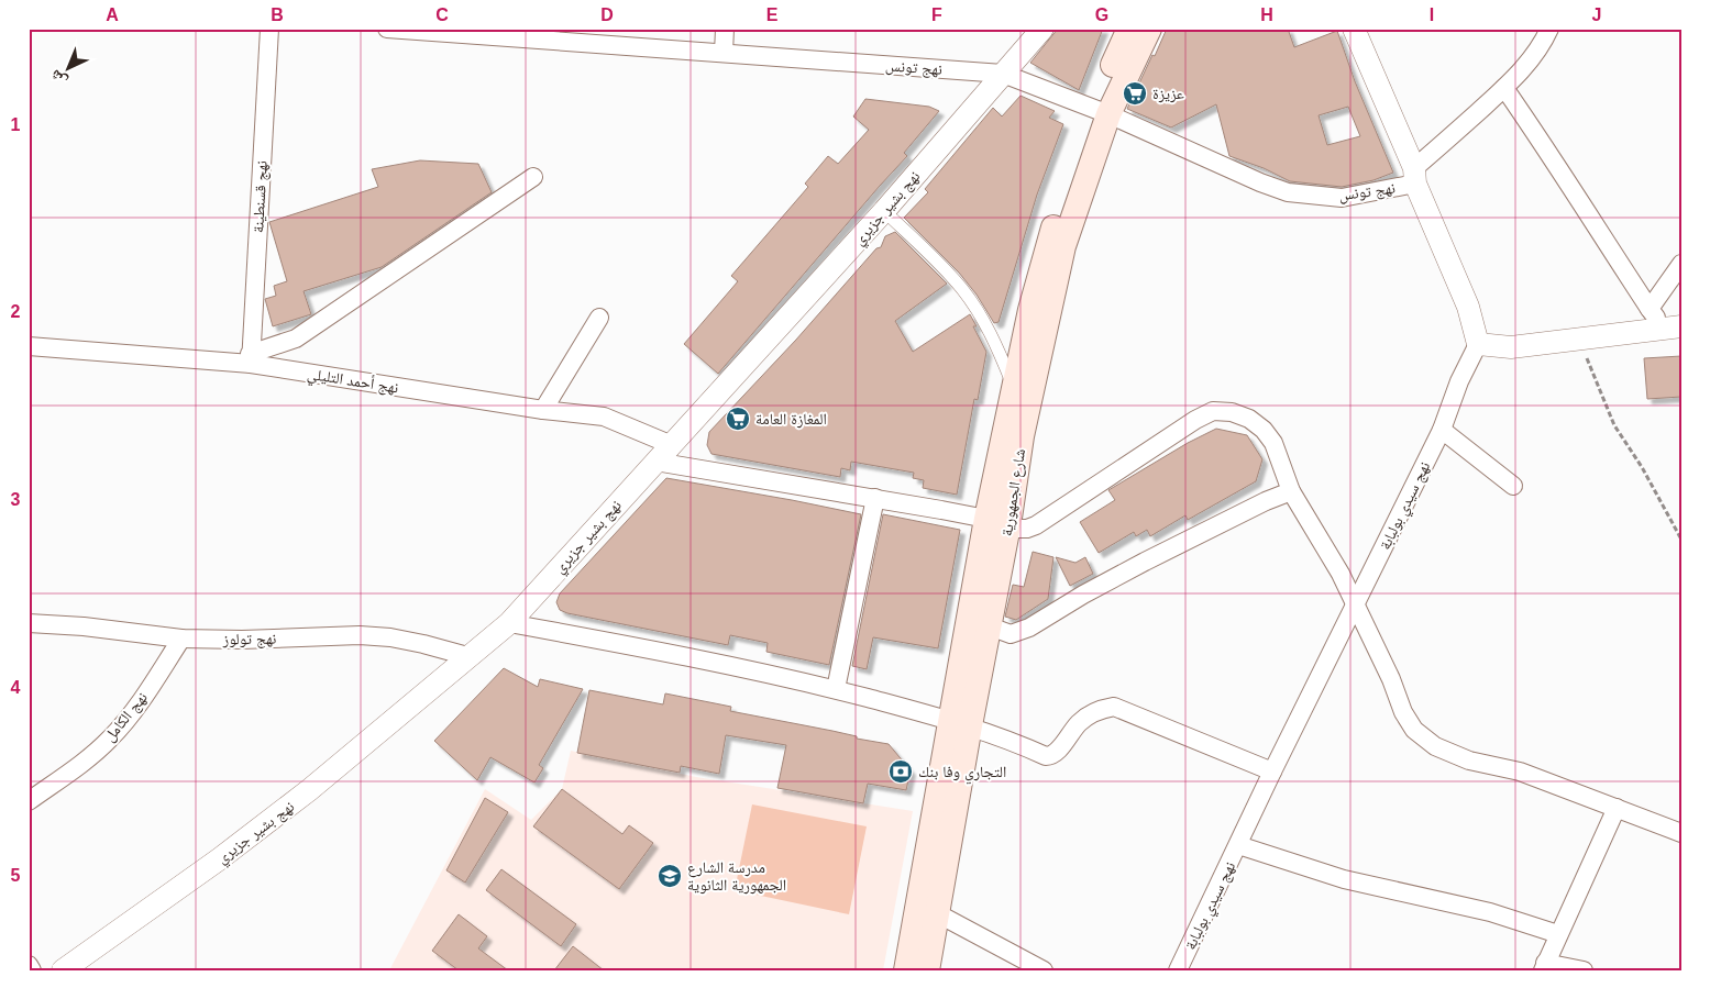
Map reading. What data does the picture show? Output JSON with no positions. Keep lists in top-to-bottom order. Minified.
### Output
{"streets":{"main road":["شارع الجمهورية"],"street":["نهج تونس","نهج قسنطينة","نهج بشير جزيري","نهج أحمد التليلي","نهج سيدي بولبابة","نهج تولوز","نهج الكامل"]},"crossings":[["نهج تونس","نهج بشير جزيري"],["نهج تونس","شارع الجمهورية"],["نهج قسنطينة","نهج أحمد التليلي"],["نهج بشير جزيري","نهج أحمد التليلي"],["نهج بشير جزيري","نهج تولوز"],["نهج تولوز","نهج الكامل"]],"places":{"supermarket":["عزيزة","المغازة العامة"],"bank":["التجاري وفا بنك"],"school or university":["مدرسة الشارع الجمهورية الثانوية"]},"north":"bottom left","grid":{"columns":["A","B","C","D","E","F","G","H","I","J"],"rows":["1","2","3","4","5"]}}
